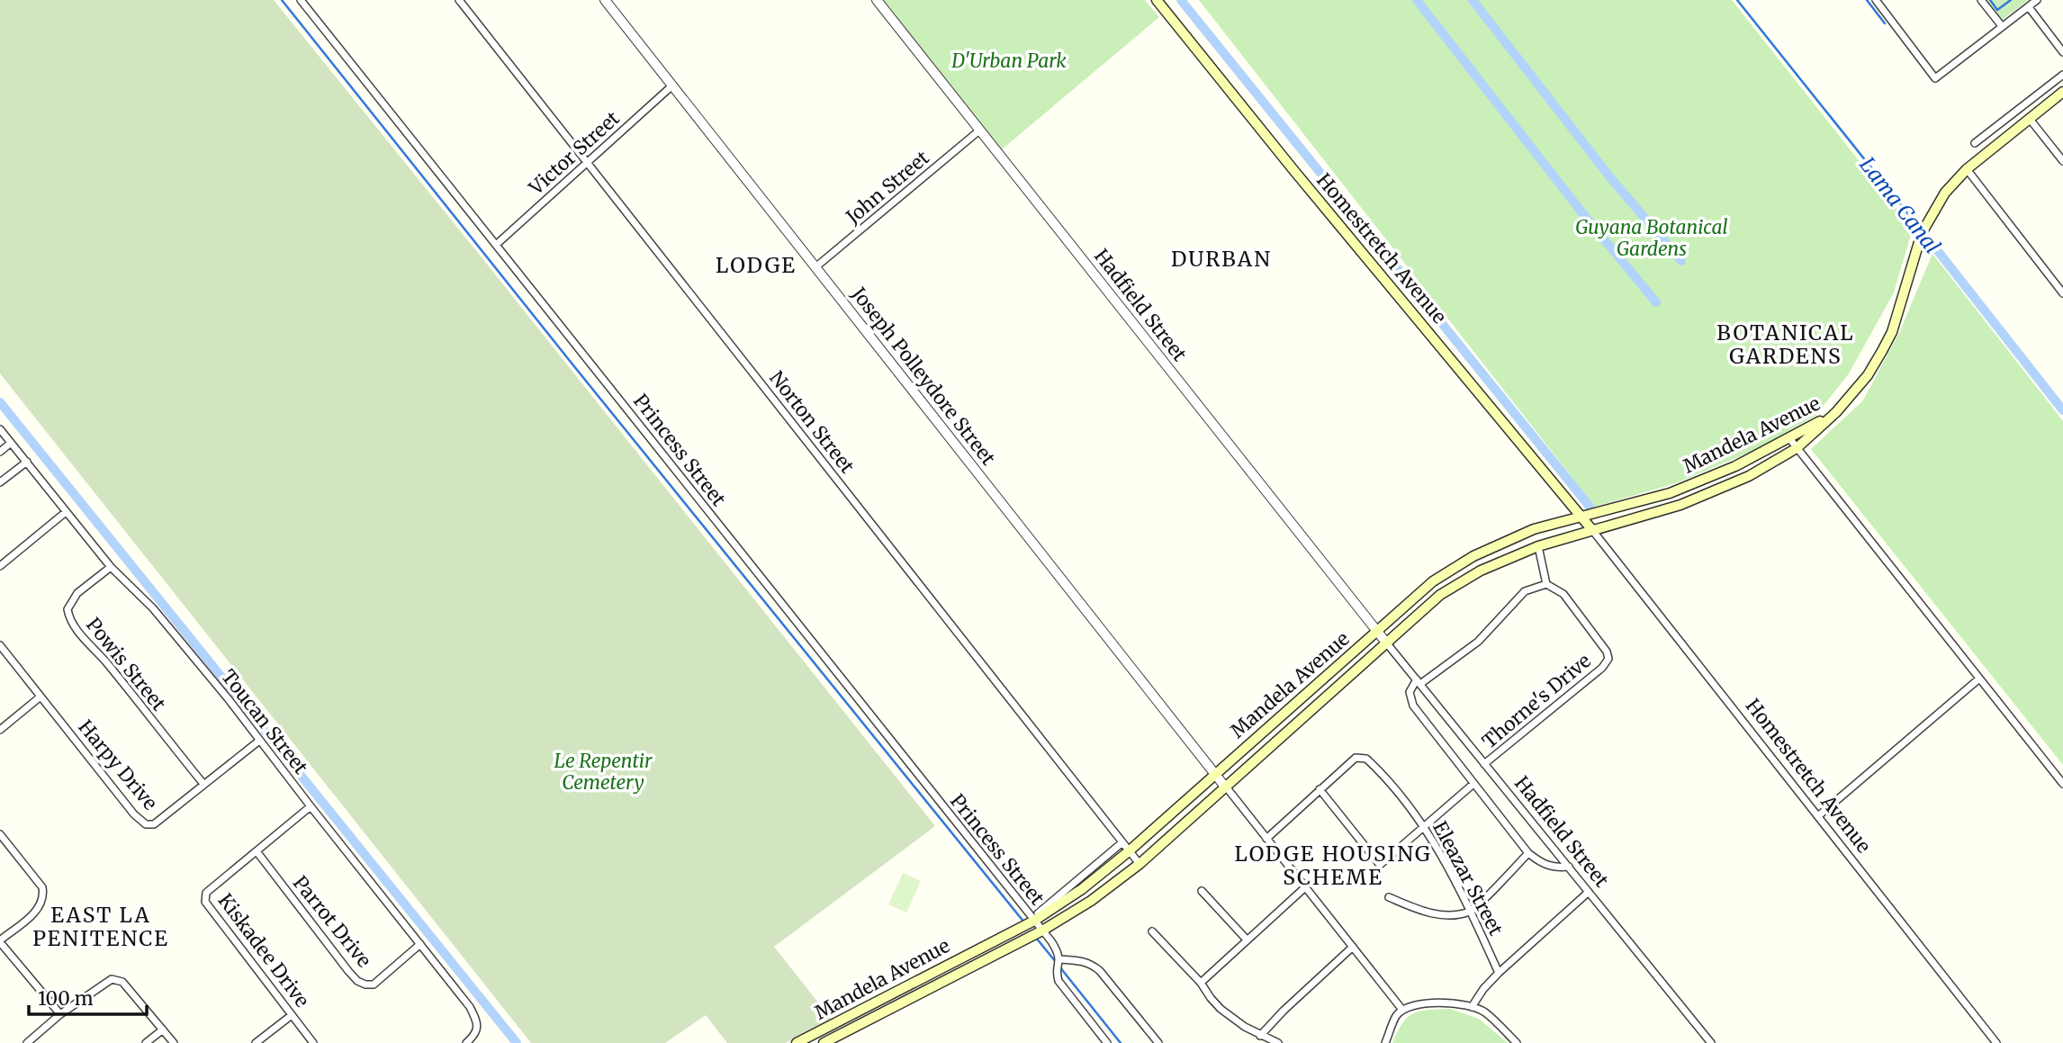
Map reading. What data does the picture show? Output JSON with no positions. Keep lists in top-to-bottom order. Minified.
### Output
{"streets":{"main road":["Homestretch Avenue","Mandela Avenue"],"street":["Victor Street","John Street","Hadfield Street","Joseph Polleydore Street","Norton Street","Princess Street","Powis Street","Thorne's Drive","Toucan Street","Harpy Drive","Eleazar Street","Parrot Drive","Kiskadee Drive"]},"crossings":[["Victor Street","Joseph Polleydore Street"],["Victor Street","Norton Street"],["Victor Street","Princess Street"],["John Street","Hadfield Street"],["John Street","Joseph Polleydore Street"],["Homestretch Avenue","Mandela Avenue"],["Hadfield Street","Mandela Avenue"],["Hadfield Street","Thorne's Drive"],["Joseph Polleydore Street","Mandela Avenue"],["Norton Street","Mandela Avenue"],["Mandela Avenue","Princess Street"],["Powis Street","Toucan Street"],["Powis Street","Harpy Drive"],["Toucan Street","Harpy Drive"],["Toucan Street","Parrot Drive"],["Toucan Street","Kiskadee Drive"],["Parrot Drive","Kiskadee Drive"]],"districts":["DURBAN","LODGE","BOTANICAL GARDENS","LODGE HOUSING SCHEME","EAST LA PENITENCE"],"water":["Lama Canal"],"parks":["D'Urban Park","Guyana Botanical Gardens","Le Repentir Cemetery"],"scale_bar":"100 m"}
